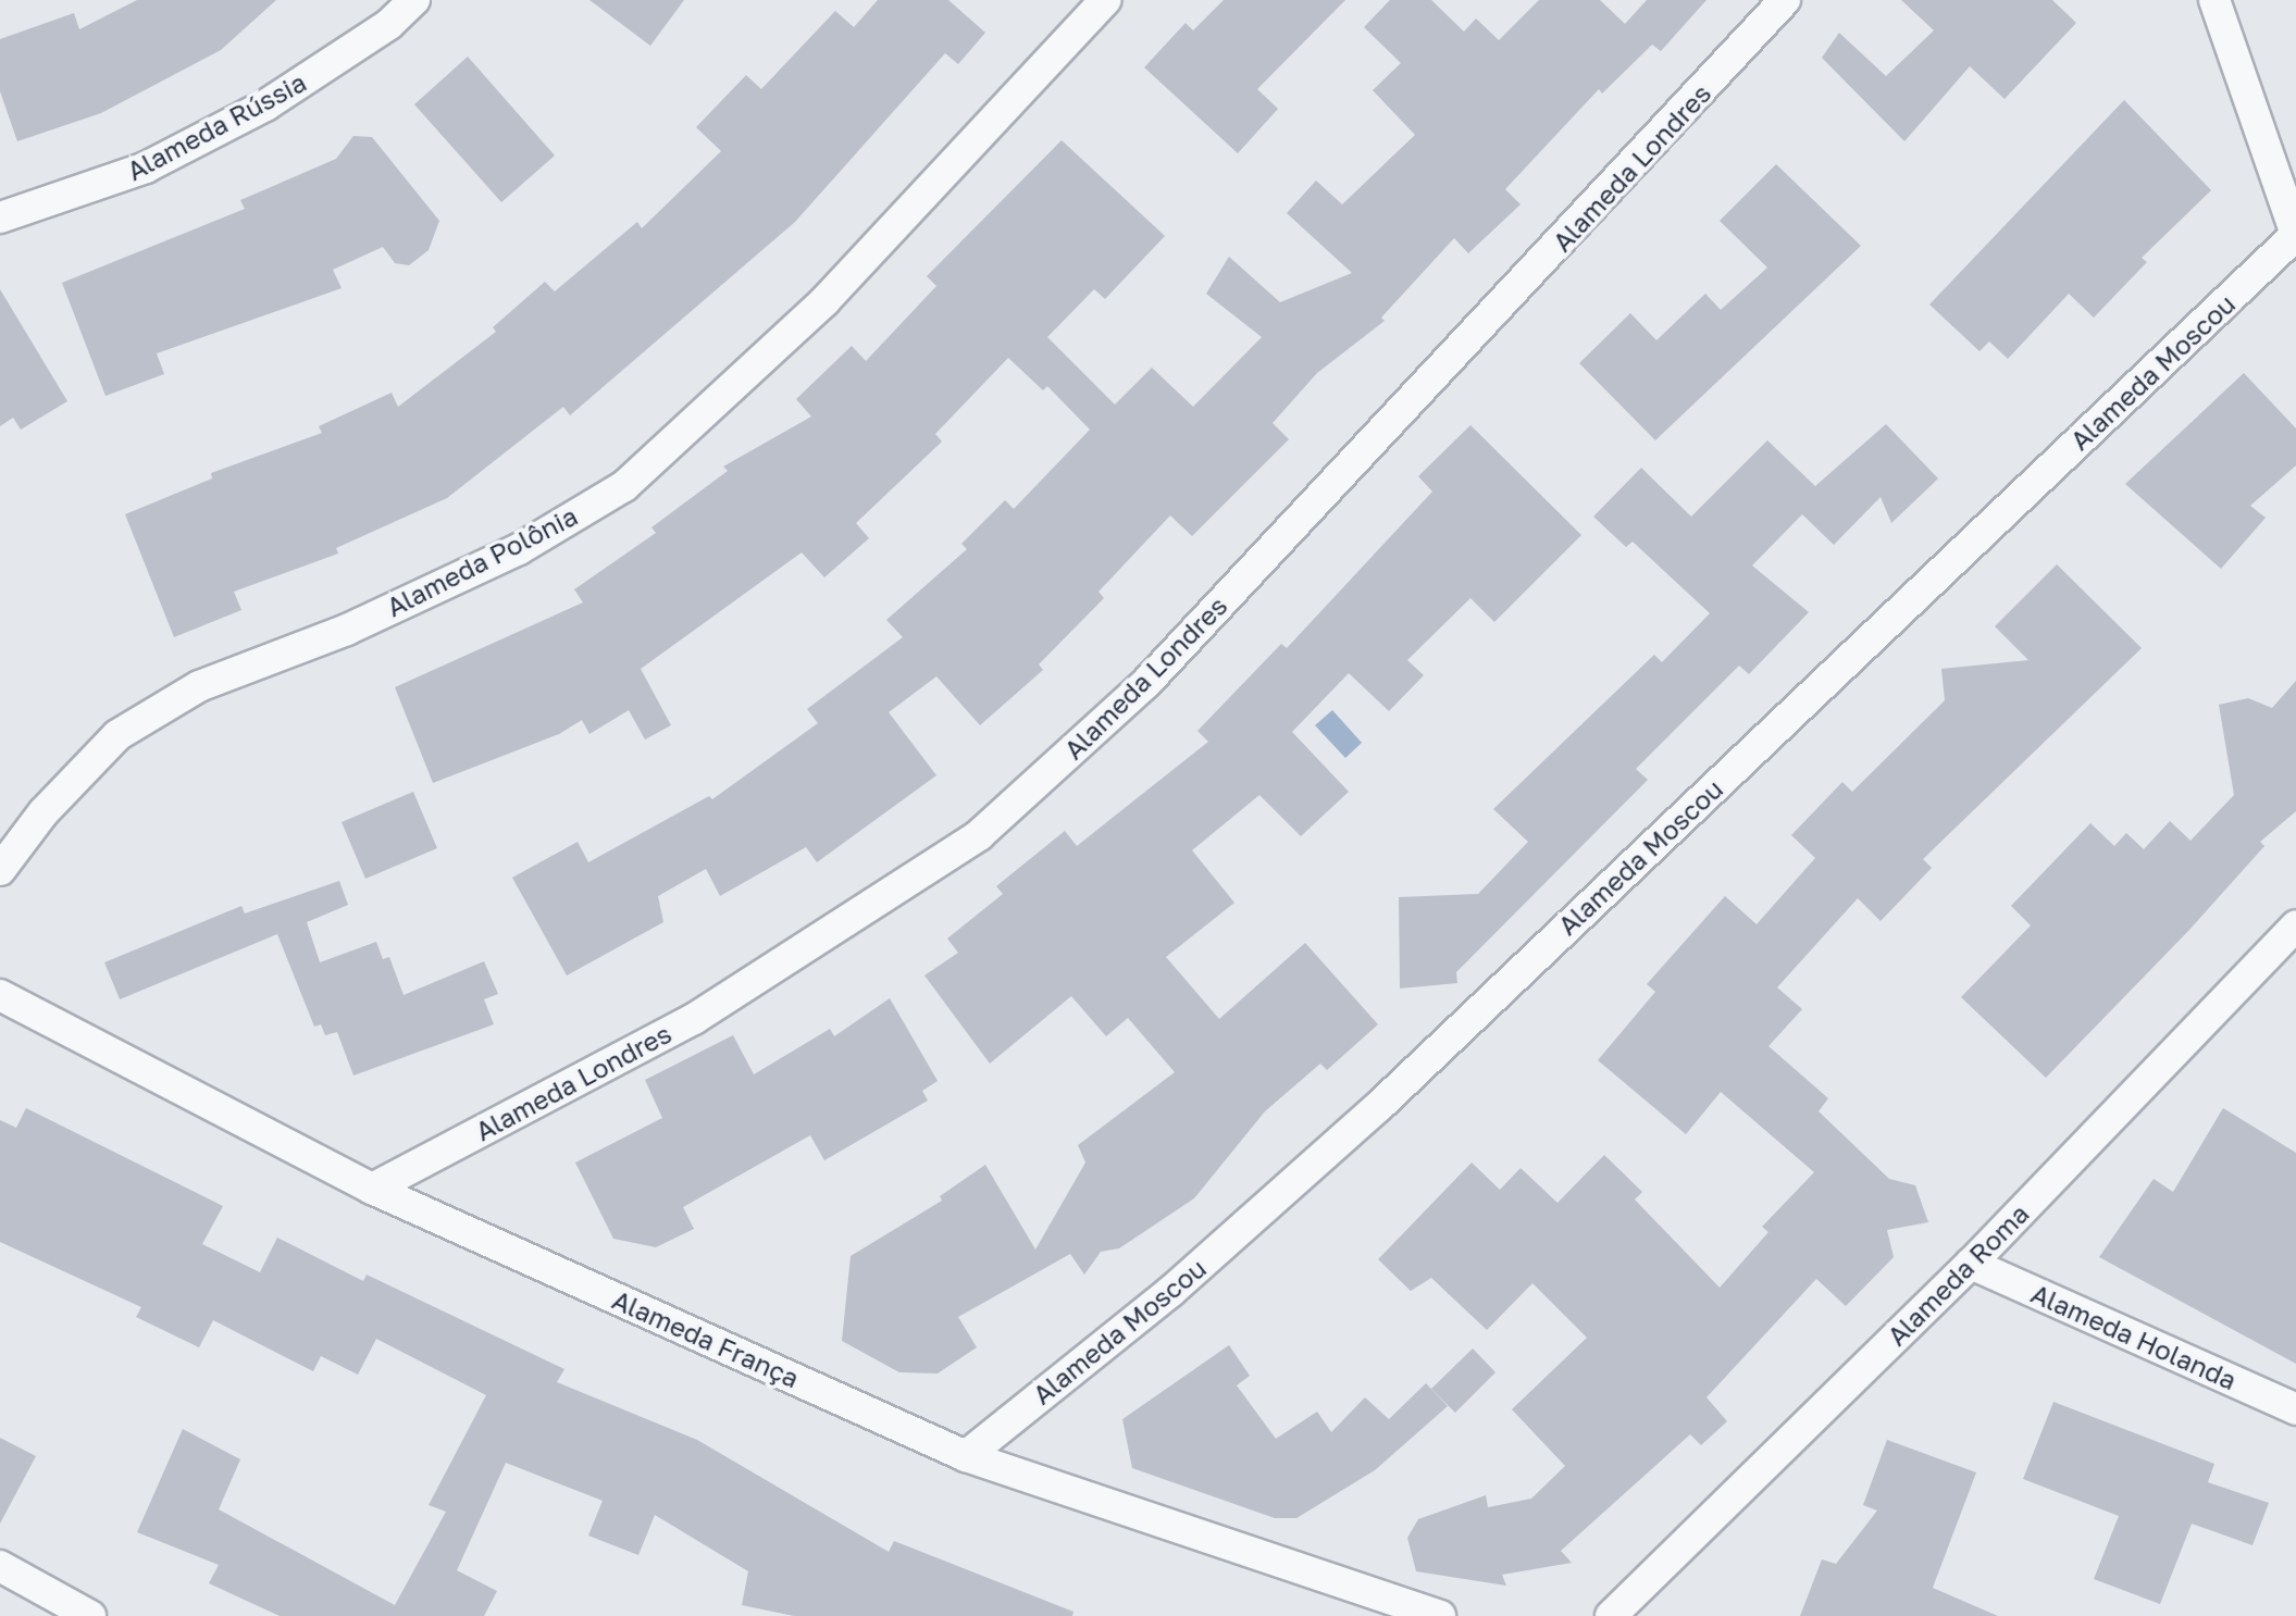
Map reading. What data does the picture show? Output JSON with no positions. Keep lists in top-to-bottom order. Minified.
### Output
{"streets":{"street":["Alameda Rússia","Alameda Londres","Alameda Moscou","Alameda Polônia","Alameda Roma","Alameda Holanda","Alameda França"]},"crossings":[["Alameda Londres","Alameda França"],["Alameda Moscou","Alameda França"],["Alameda Roma","Alameda Holanda"]]}
